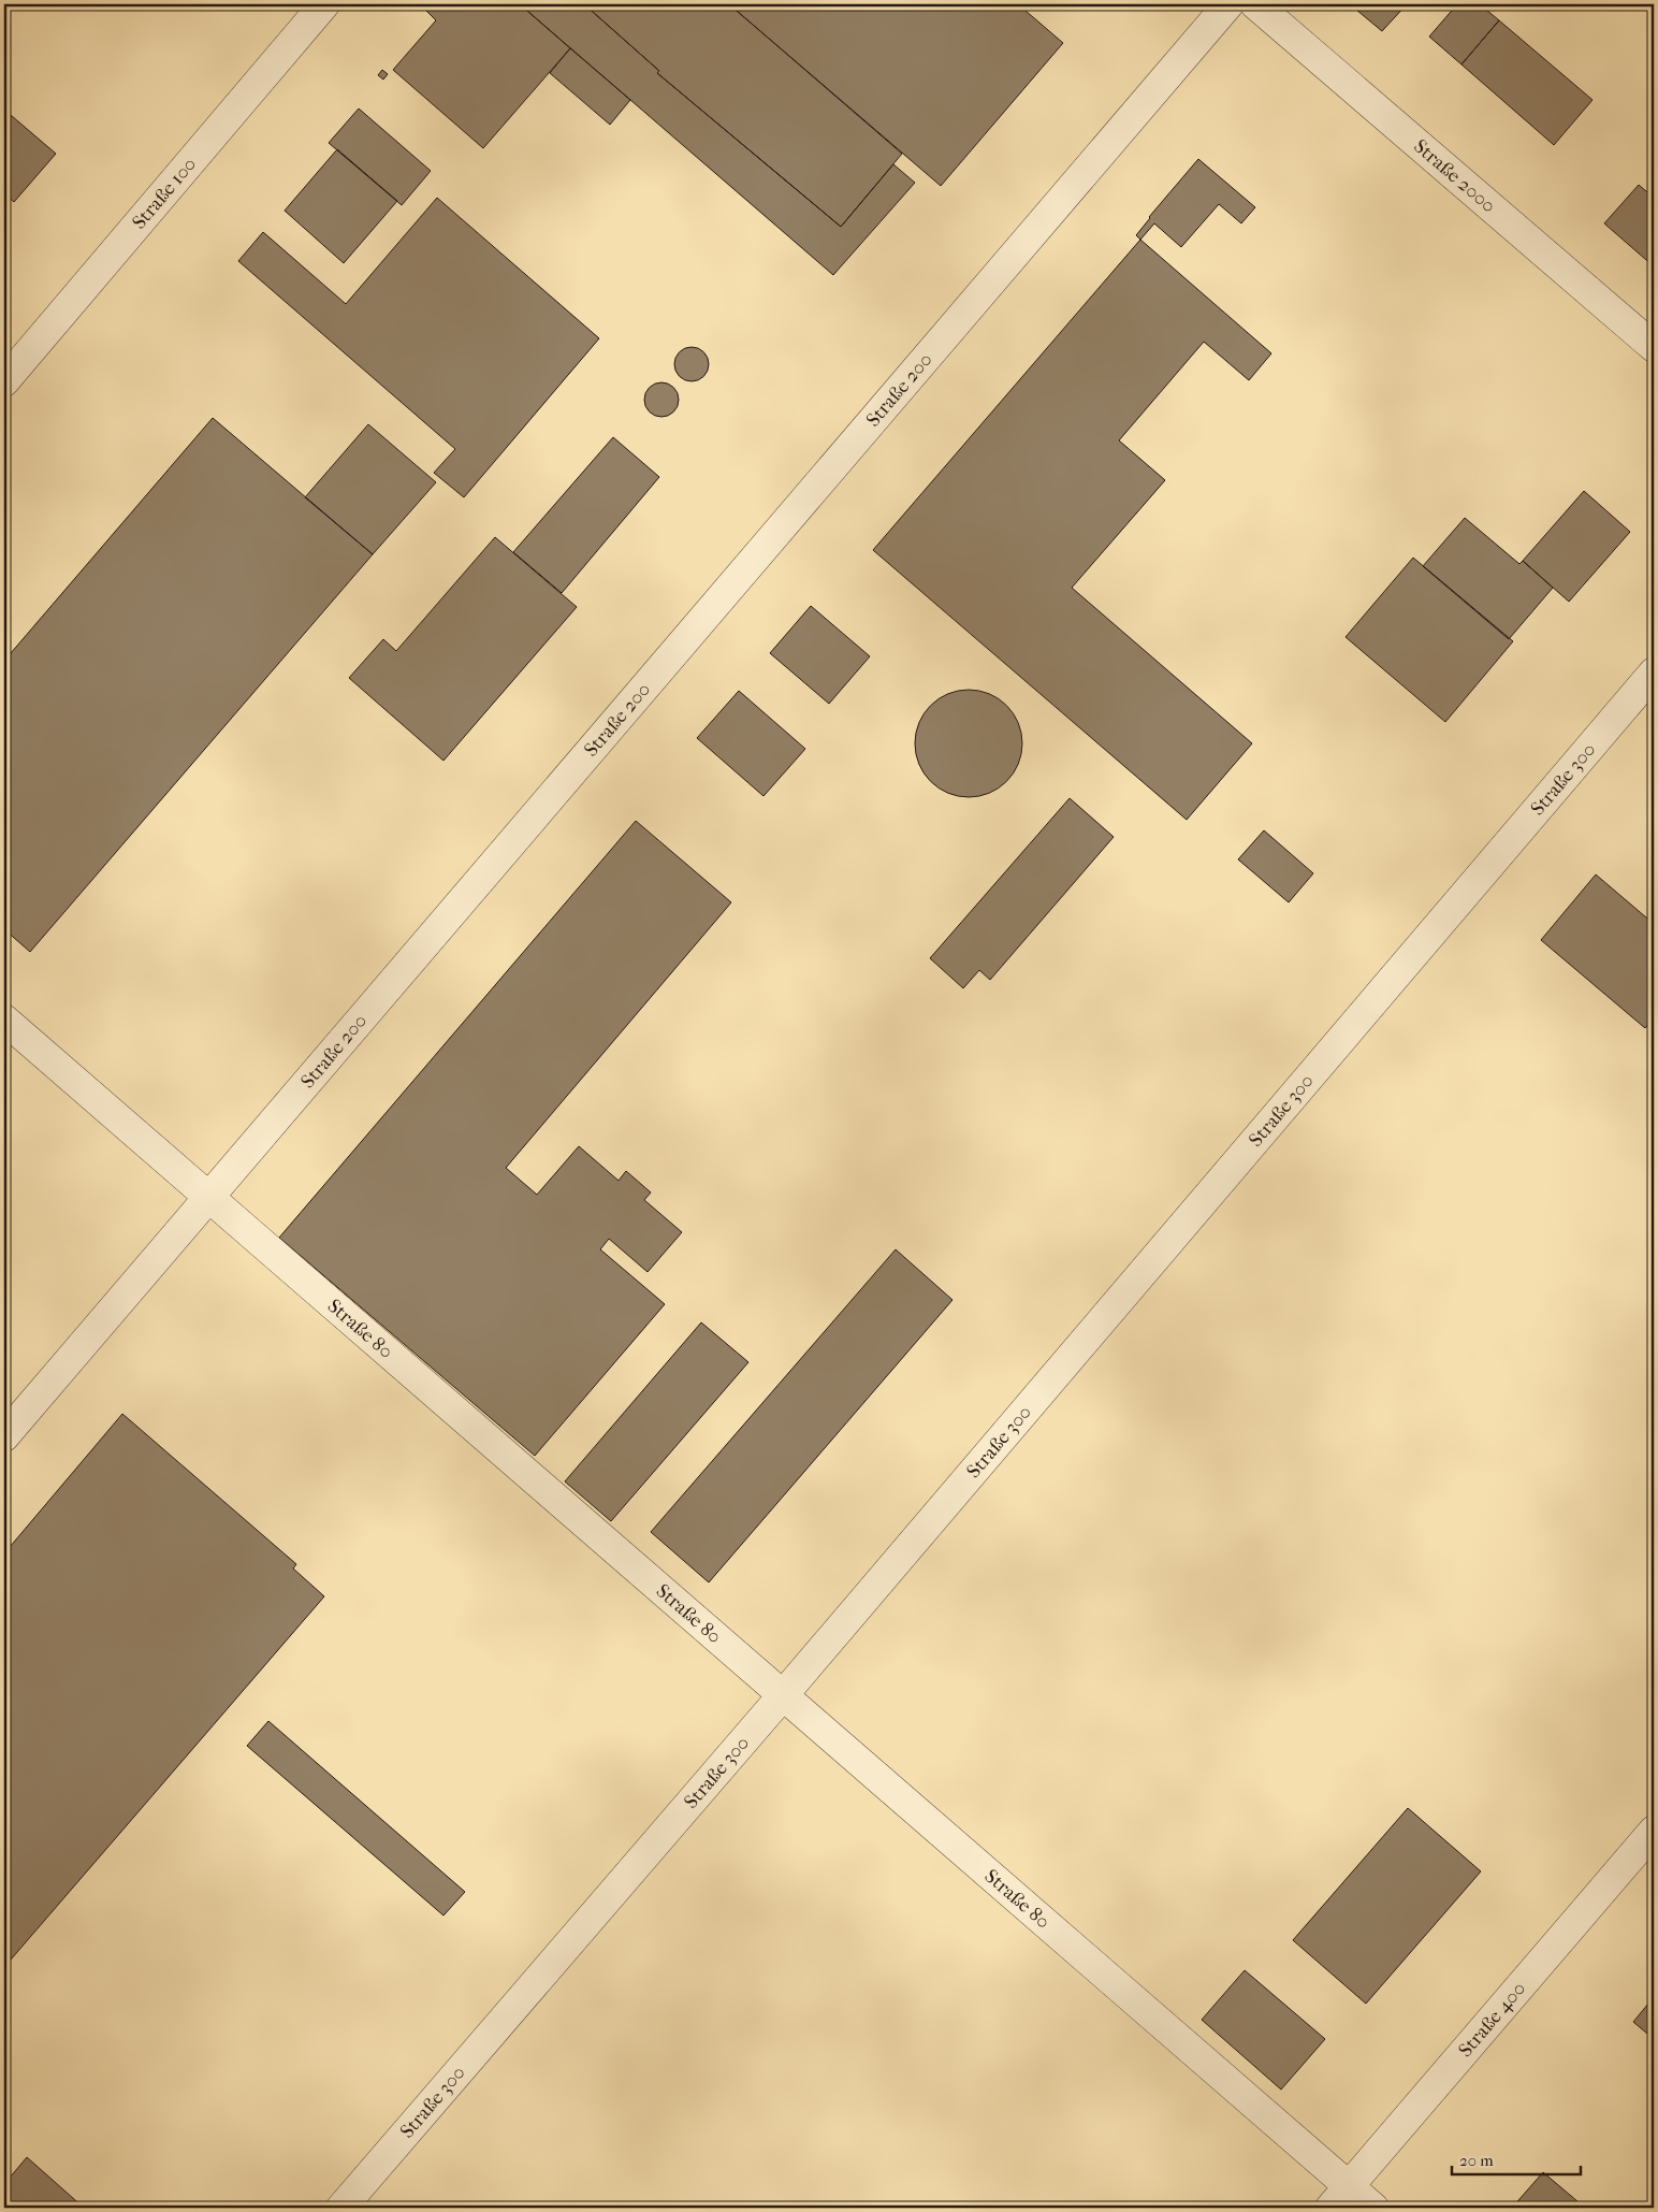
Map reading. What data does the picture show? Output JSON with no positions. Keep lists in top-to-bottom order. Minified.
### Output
{"streets":{"lane":["Straße 2000","Straße 100","Straße 200","Straße 300","Straße 80","Straße 400"]},"crossings":[["Straße 200","Straße 80"],["Straße 300","Straße 80"],["Straße 80","Straße 400"]],"scale_bar":"20 m"}
